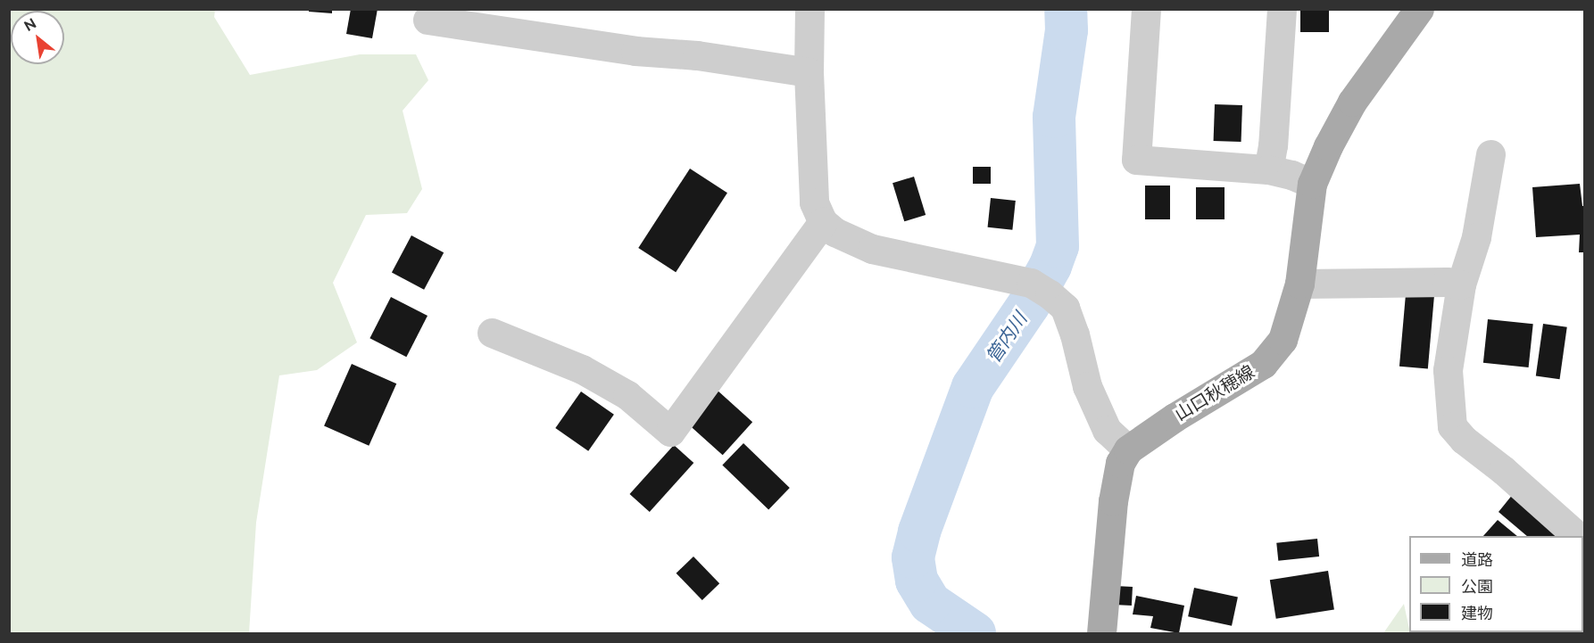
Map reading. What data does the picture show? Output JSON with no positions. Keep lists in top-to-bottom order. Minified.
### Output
{"streets":{"main road":["山口秋穂線"]},"water":["管内川"],"legend":["道路","公園","建物"],"north":"top left"}
